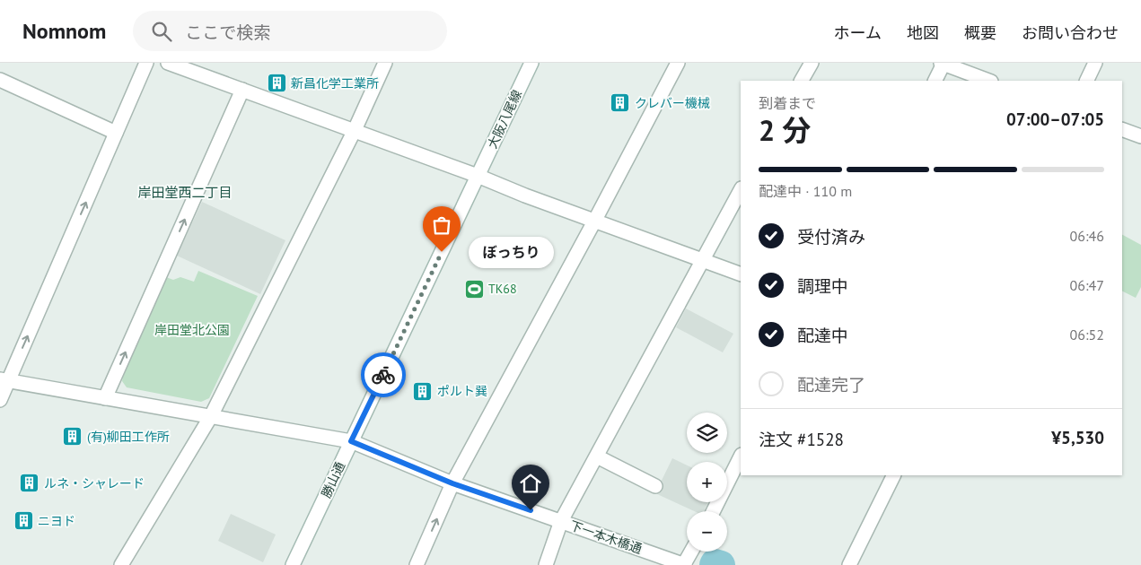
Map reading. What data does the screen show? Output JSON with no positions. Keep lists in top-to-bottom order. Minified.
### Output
{"streets":{"street":["大阪八尾線","勝山通","下一本木橋通"]},"crossings":[["大阪八尾線","勝山通"],["勝山通","下一本木橋通"]],"districts":["岸田堂西二丁目"],"parks":["岸田堂北公園"],"places":{"building":["新昌化学工業所","クレバー機械","ポルト巽","(有)柳田工作所","ルネ・シャレード","ニヨド"],"other":["ぼっちり"],"sports":["TK68"]},"page":{"header":"Nomnom","search":"ここで検索","nav":["ホーム","地図","概要","お問い合わせ"],"heading":["2 分","到着まで","07:00–07:05"],"panel":["注文 #1528","¥5,530"],"bar":"配達中 · 110 m","list":[["受付済み","06:46"],["調理中","06:47"],["配達中","06:52"],"配達完了"],"bubble":"ぼっちり","map_buttons":["+","−"]}}
